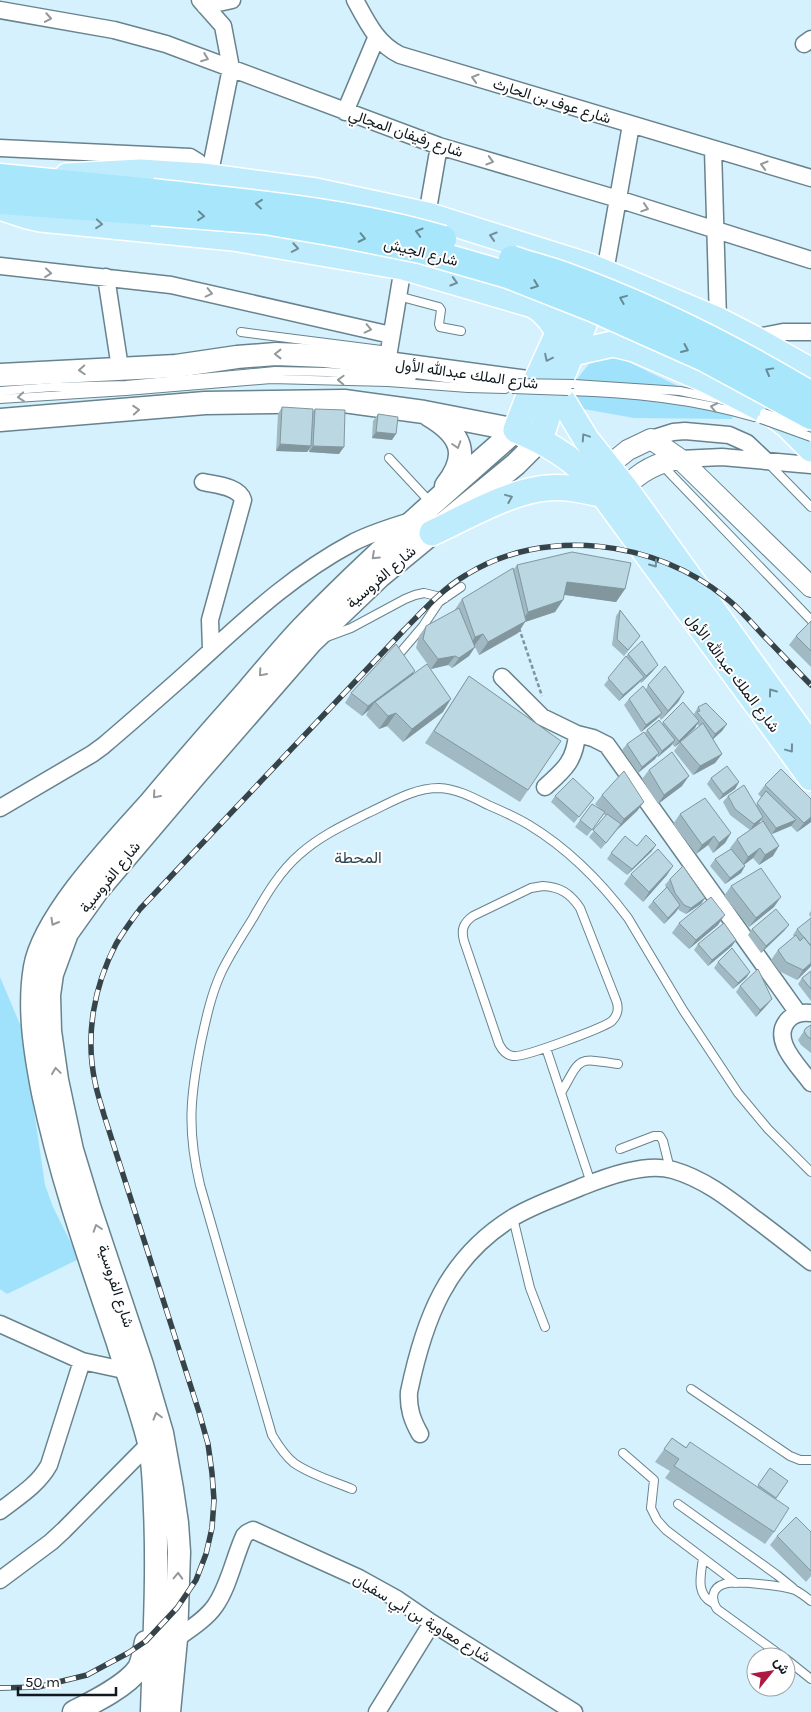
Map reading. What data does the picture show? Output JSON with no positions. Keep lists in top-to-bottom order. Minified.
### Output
{"streets":{"highway":["شارع الجيش"],"main road":["شارع الملك عبدالله الأول","شارع الفروسية"],"street":["شارع عوف بن الحارث","شارع رفيفان المجالي","شارع معاوية بن أبي سفيان"]},"crossings":[["شارع عوف بن الحارث","شارع الفروسية"],["شارع رفيفان المجالي","شارع الفروسية"],["شارع الملك عبدالله الأول","شارع الفروسية"],["شارع الفروسية","شارع معاوية بن أبي سفيان"]],"one_way":["شارع عوف بن الحارث"],"districts":["المحطة"],"scale_bar":"50 m","north":"top right"}
